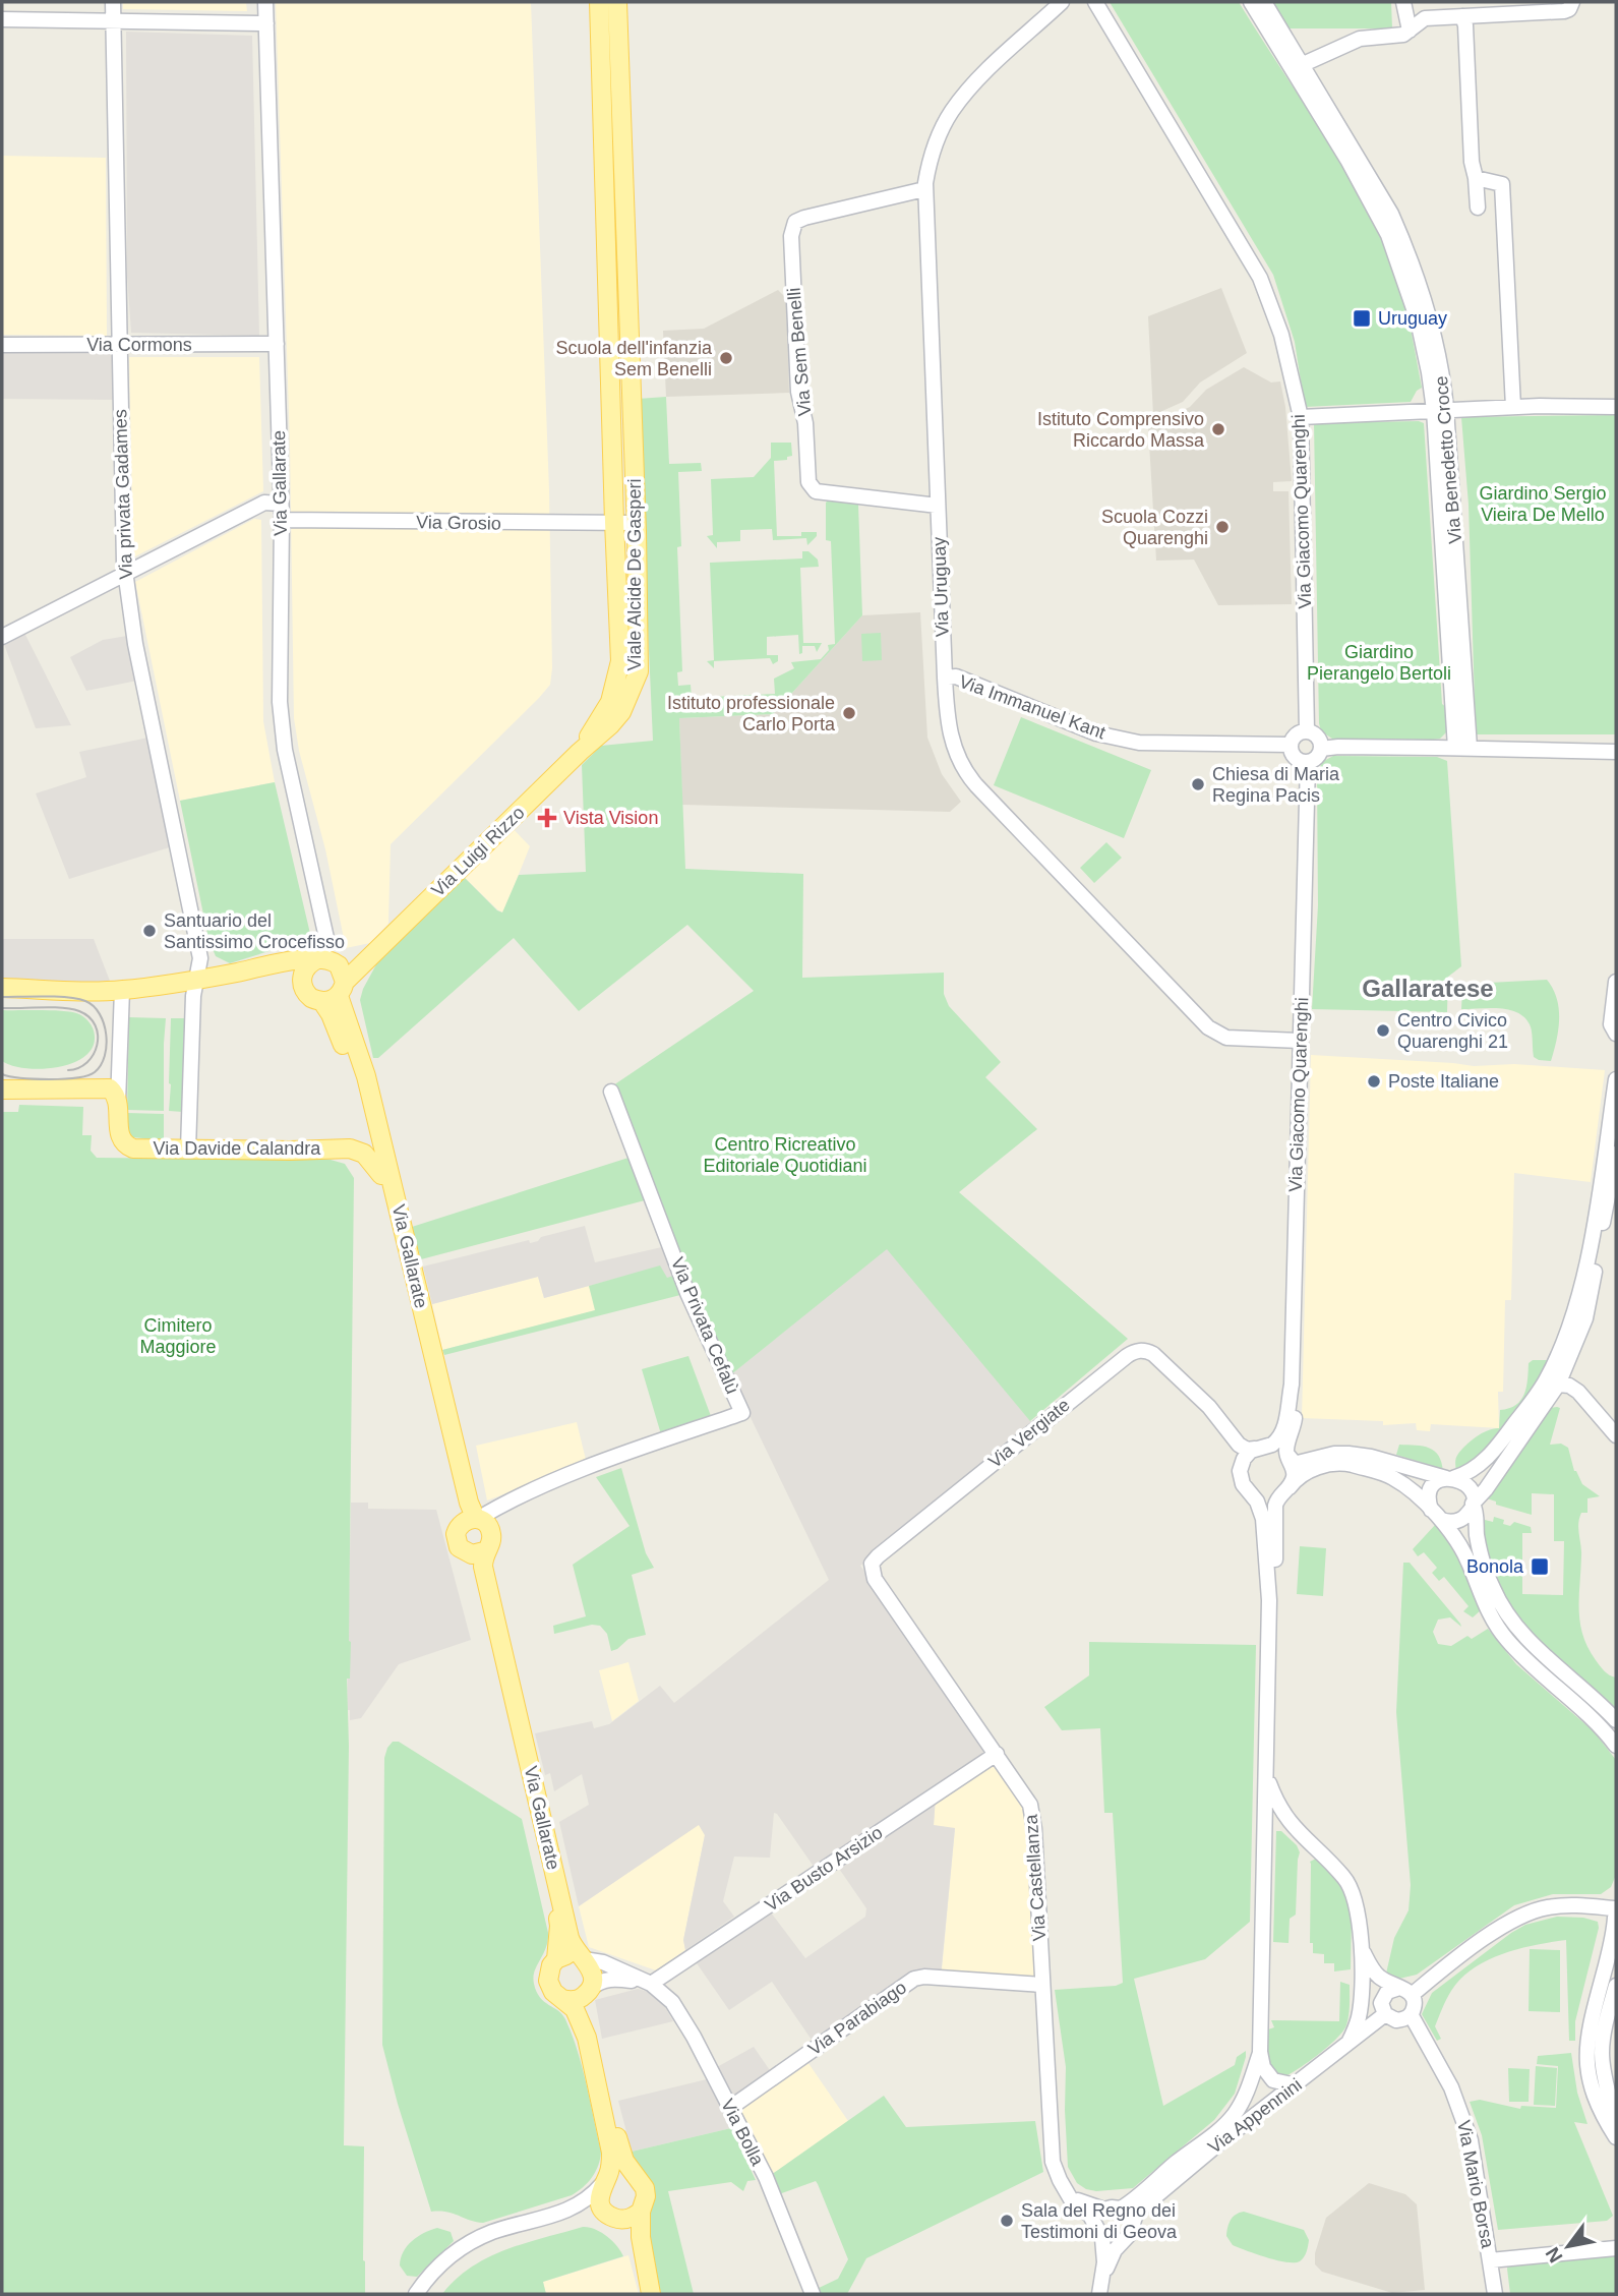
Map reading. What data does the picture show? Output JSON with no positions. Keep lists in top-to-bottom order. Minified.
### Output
{"streets":{"main road":["Via Gallarate","Viale Alcide De Gasperi","Via Luigi Rizzo","Via Davide Calandra"],"street":["Via Cormons","Via Sem Benelli","Via Benedetto Croce","Via privata Gadames","Via Giacomo Quarenghi","Via Grosio","Via Uruguay","Via Immanuel Kant","Via Privata Cefalù","Via Vergiate","Via Busto Arsizio","Via Castellanza","Via Parabiago","Via Appennini","Via Bolla","Via Mario Borsa"]},"crossings":[["Via Cormons","Via Gallarate"],["Via Cormons","Via privata Gadames"],["Via Sem Benelli","Via Uruguay"],["Via Gallarate","Via Grosio"],["Via Gallarate","Via Luigi Rizzo"],["Via Gallarate","Via Davide Calandra"],["Via Gallarate","Via Privata Cefalù"],["Via Gallarate","Via Bolla"],["Via privata Gadames","Via Davide Calandra"],["Via Giacomo Quarenghi","Via Uruguay"],["Via Giacomo Quarenghi","Via Immanuel Kant"],["Via Giacomo Quarenghi","Via Vergiate"],["Via Giacomo Quarenghi","Via Appennini"],["Via Grosio","Viale Alcide De Gasperi"],["Viale Alcide De Gasperi","Via Luigi Rizzo"],["Via Uruguay","Via Immanuel Kant"],["Via Vergiate","Via Castellanza"],["Via Busto Arsizio","Via Castellanza"],["Via Busto Arsizio","Via Bolla"],["Via Castellanza","Via Parabiago"],["Via Castellanza","Via Appennini"],["Via Parabiago","Via Bolla"],["Via Appennini","Via Mario Borsa"]],"districts":["Gallaratese"],"parks":["Giardino Sergio Vieira De Mello","Giardino Pierangelo Bertoli","Centro Ricreativo Editoriale Quotidiani","Cimitero Maggiore"],"places":{"transit":["Uruguay","Bonola"],"other":["Scuola dell'infanzia Sem Benelli","Istituto Comprensivo Riccardo Massa","Scuola Cozzi Quarenghi","Istituto professionale Carlo Porta","Chiesa di Maria Regina Pacis","Santuario del Santissimo Crocefisso","Centro Civico Quarenghi 21","Poste Italiane","Sala del Regno dei Testimoni di Geova"],"health":["Vista Vision"]},"north":"bottom left"}
